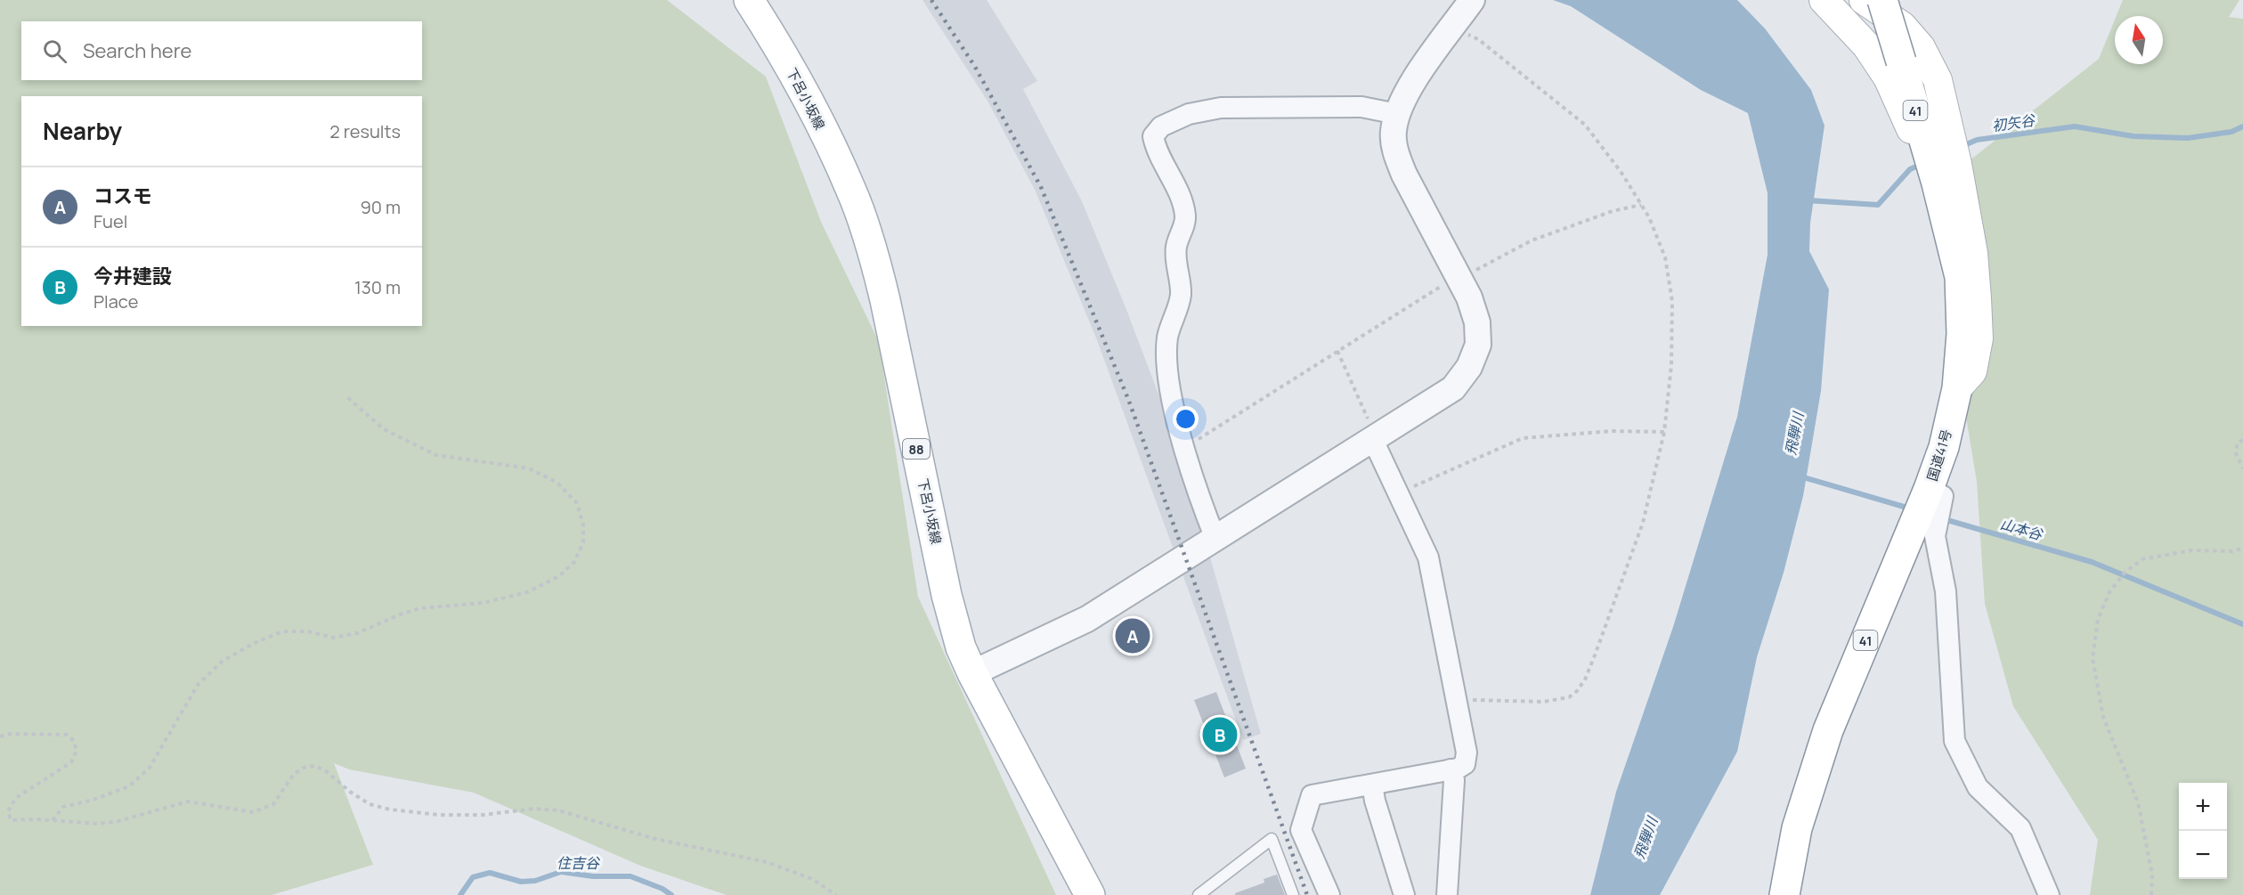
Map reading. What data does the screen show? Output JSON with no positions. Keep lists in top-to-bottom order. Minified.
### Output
{"streets":{"main road":["下呂小坂線","41","88","国道41号"]},"water":["初矢谷","飛騨川","山本谷","住吉谷"],"north":"top","page":{"search":"Search here","heading":["Nearby","2 results"],"list":[{"mark":"A","name":"コスモ","note":"Fuel","value":"90 m"},{"mark":"B","name":"今井建設","note":"Place","value":"130 m"}],"pins":["A","B"],"map_buttons":["+","−"]}}
